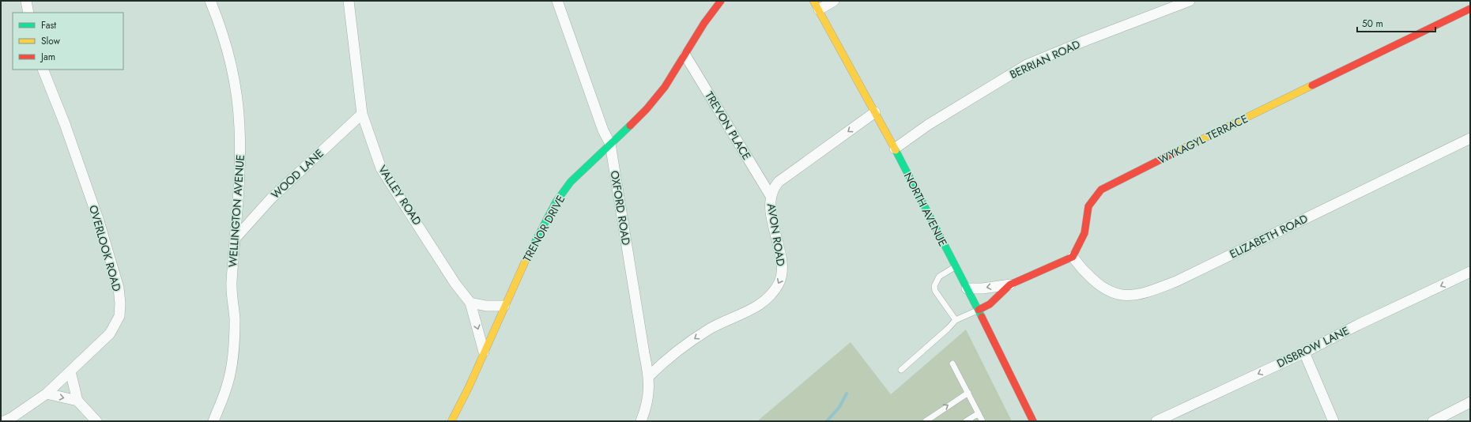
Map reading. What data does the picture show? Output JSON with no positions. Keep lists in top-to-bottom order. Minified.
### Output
{"streets":{"street":["BERRIAN ROAD","TREVON PLACE","WYKAGYL TERRACE","WOOD LANE","VALLEY ROAD","OXFORD ROAD","NORTH AVENUE","WELLINGTON AVENUE","TRENOR DRIVE","AVON ROAD","ELIZABETH ROAD","OVERLOOK ROAD","DISBROW LANE"]},"crossings":[["BERRIAN ROAD","NORTH AVENUE"],["TREVON PLACE","TRENOR DRIVE"],["TREVON PLACE","AVON ROAD"],["WYKAGYL TERRACE","ELIZABETH ROAD"],["WOOD LANE","VALLEY ROAD"],["WOOD LANE","WELLINGTON AVENUE"],["VALLEY ROAD","TRENOR DRIVE"],["OXFORD ROAD","TRENOR DRIVE"],["OXFORD ROAD","AVON ROAD"],["NORTH AVENUE","AVON ROAD"]],"one_way":["AVON ROAD","DISBROW LANE"],"legend":["Fast","Slow","Jam"],"scale_bar":"50 m"}
